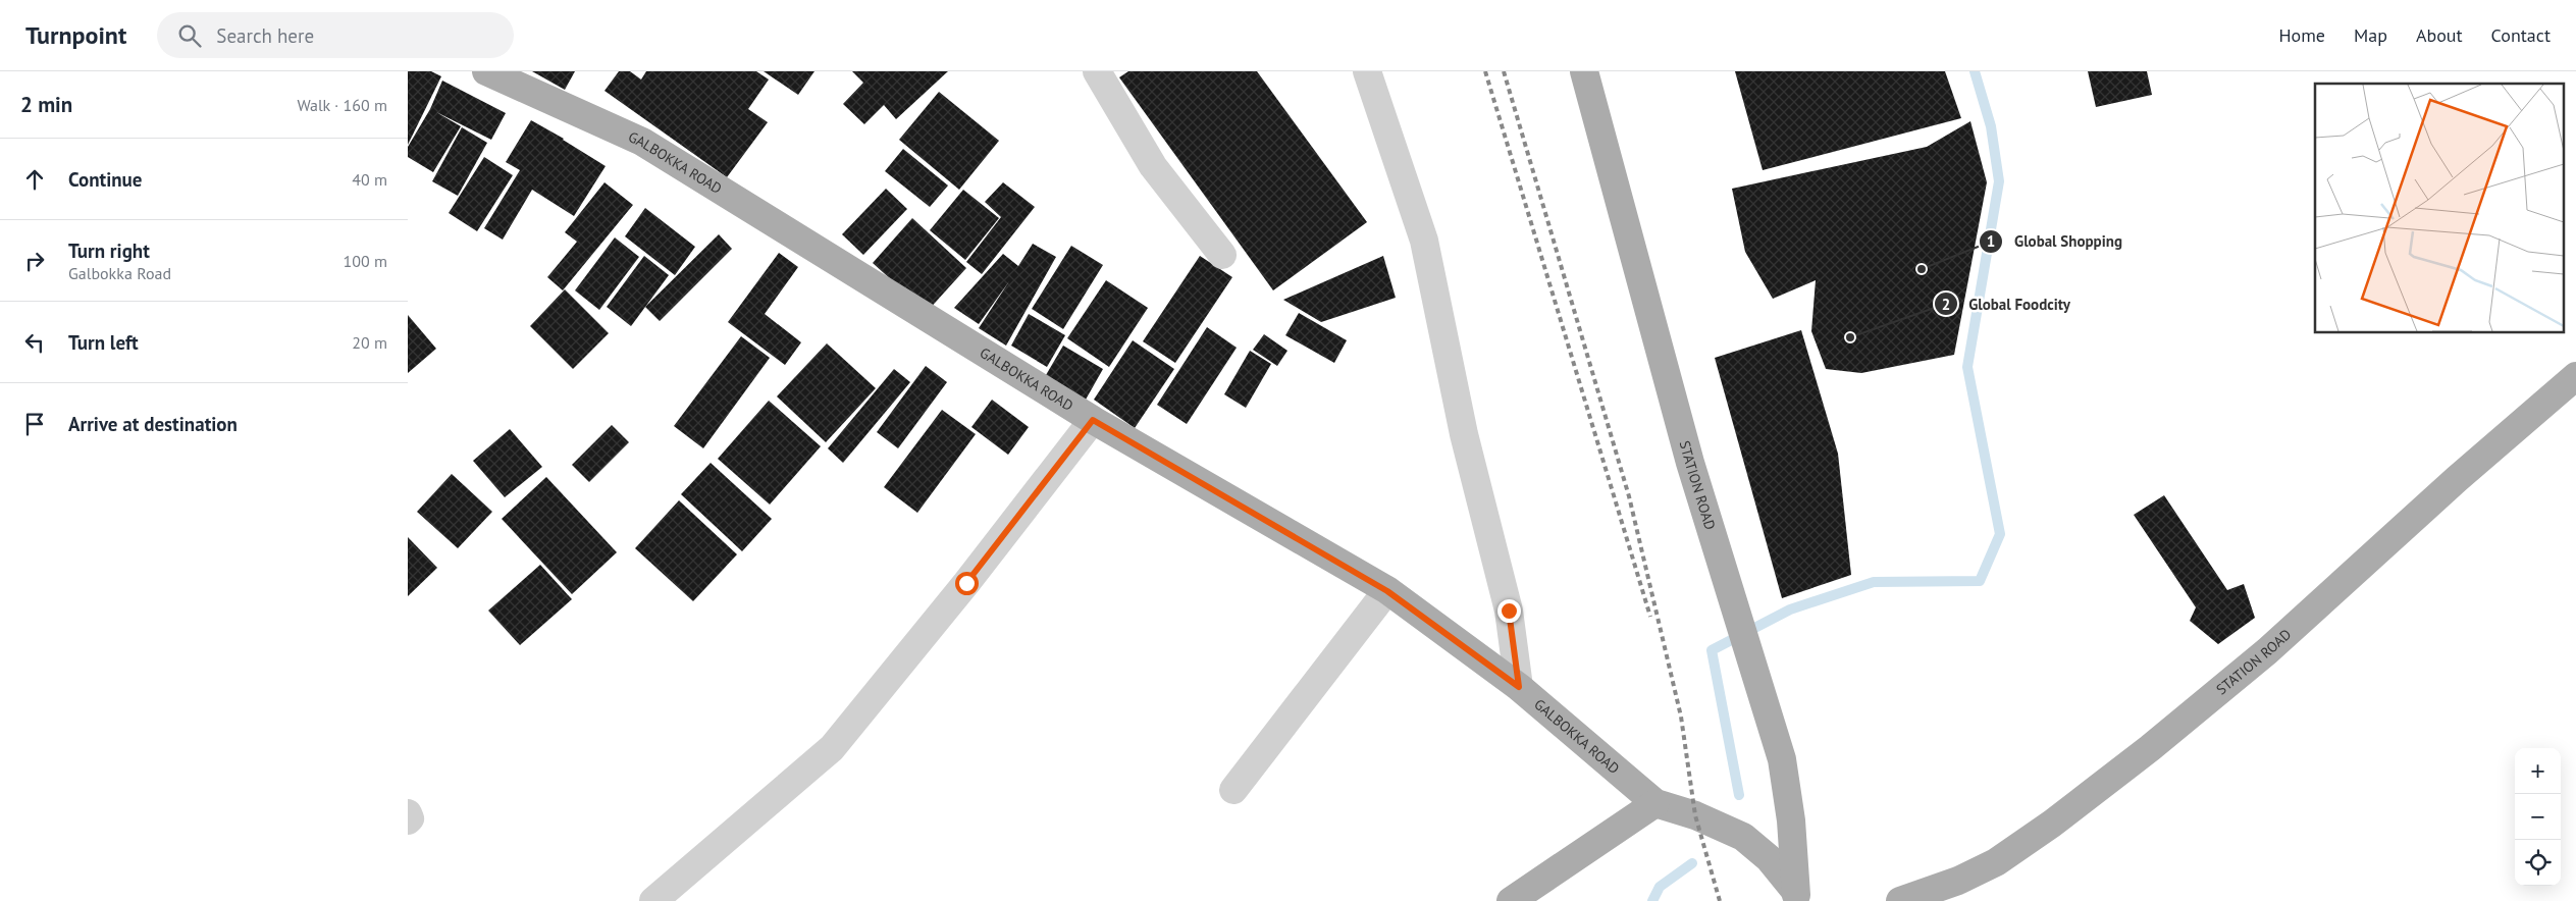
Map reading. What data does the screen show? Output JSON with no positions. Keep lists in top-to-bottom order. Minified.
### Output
{"streets":{"main road":["GALBOKKA ROAD","STATION ROAD"]},"crossings":[["GALBOKKA ROAD","STATION ROAD"]],"places":["Global Shopping","Global Foodcity"],"page":{"header":"Turnpoint","search":"Search here","nav":["Home","Map","About","Contact"],"heading":["2 min","Walk · 160 m"],"list":[["Continue","40 m"],["Turn right","Galbokka Road","100 m"],["Turn left","20 m"],"Arrive at destination"],"map_buttons":["+","−"]}}
